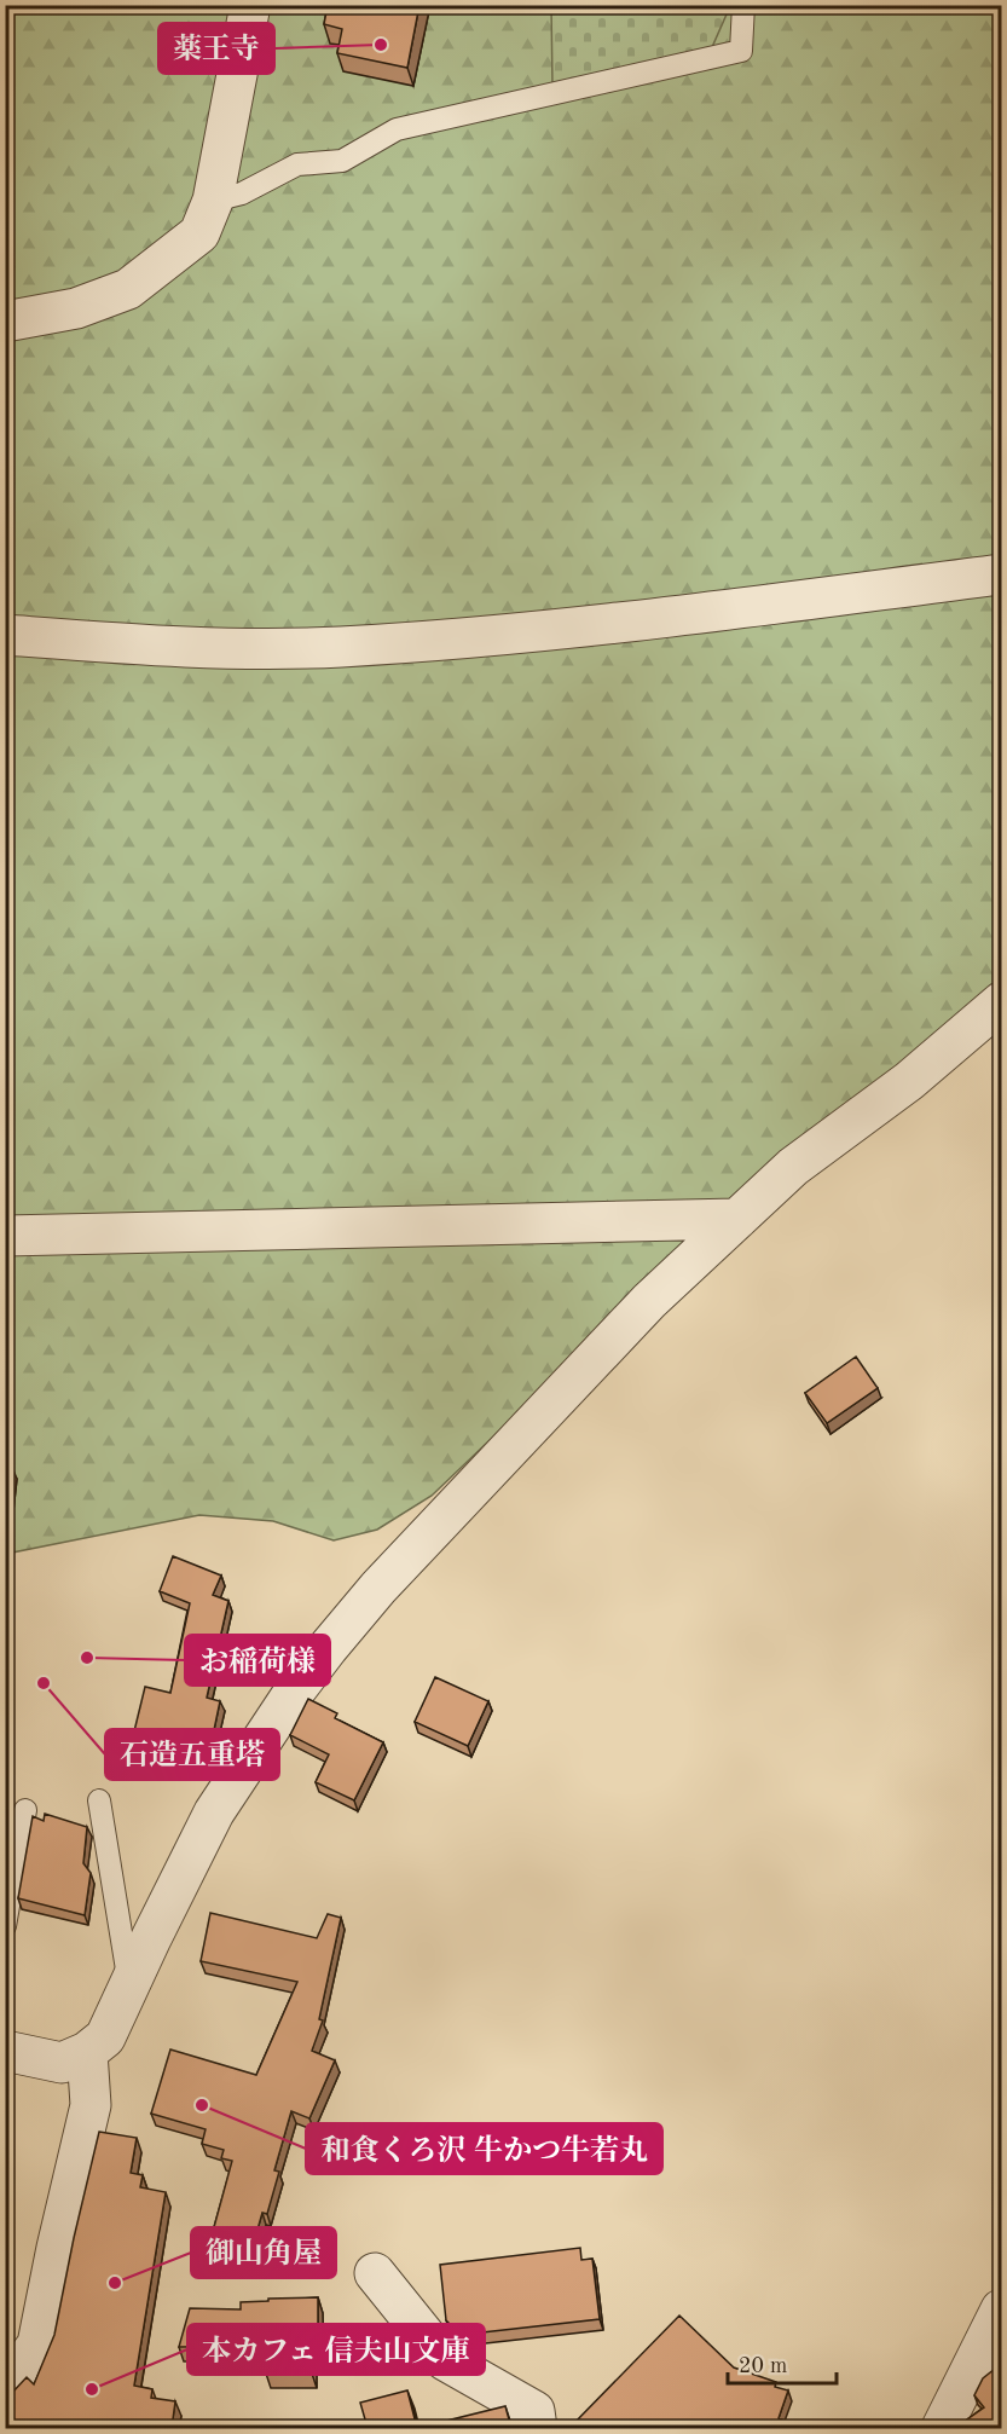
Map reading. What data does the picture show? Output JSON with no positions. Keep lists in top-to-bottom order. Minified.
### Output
{"places":["薬王寺","お稲荷様","石造五重塔","和食くろ沢 牛かつ牛若丸","御山角屋","本カフェ 信夫山文庫"],"scale_bar":"20 m"}
